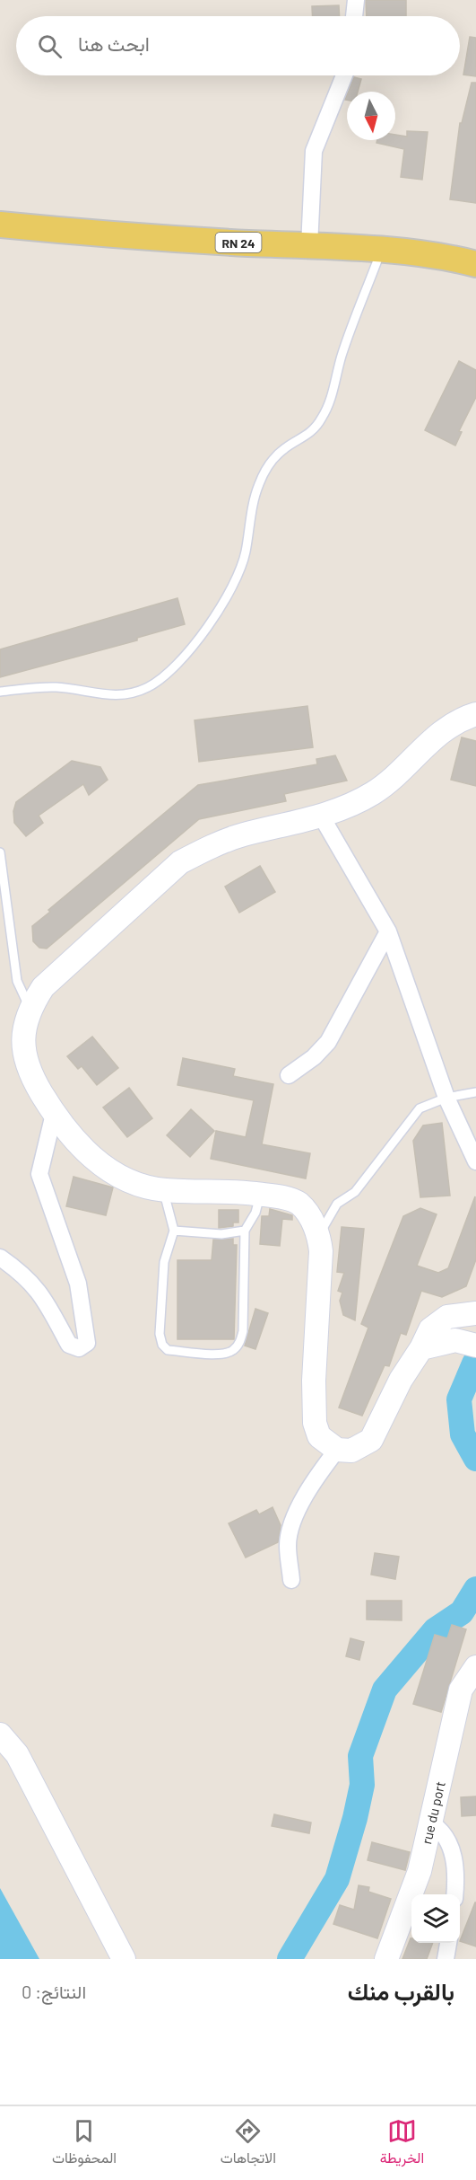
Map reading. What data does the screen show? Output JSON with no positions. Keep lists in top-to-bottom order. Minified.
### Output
{"streets":{"main road":["RN 24","rue du port"]},"north":"bottom","page":{"search":"ابحث هنا","heading":["بالقرب منك","النتائج: 0"],"nav":["الخريطة","الاتجاهات","المحفوظات"]}}
